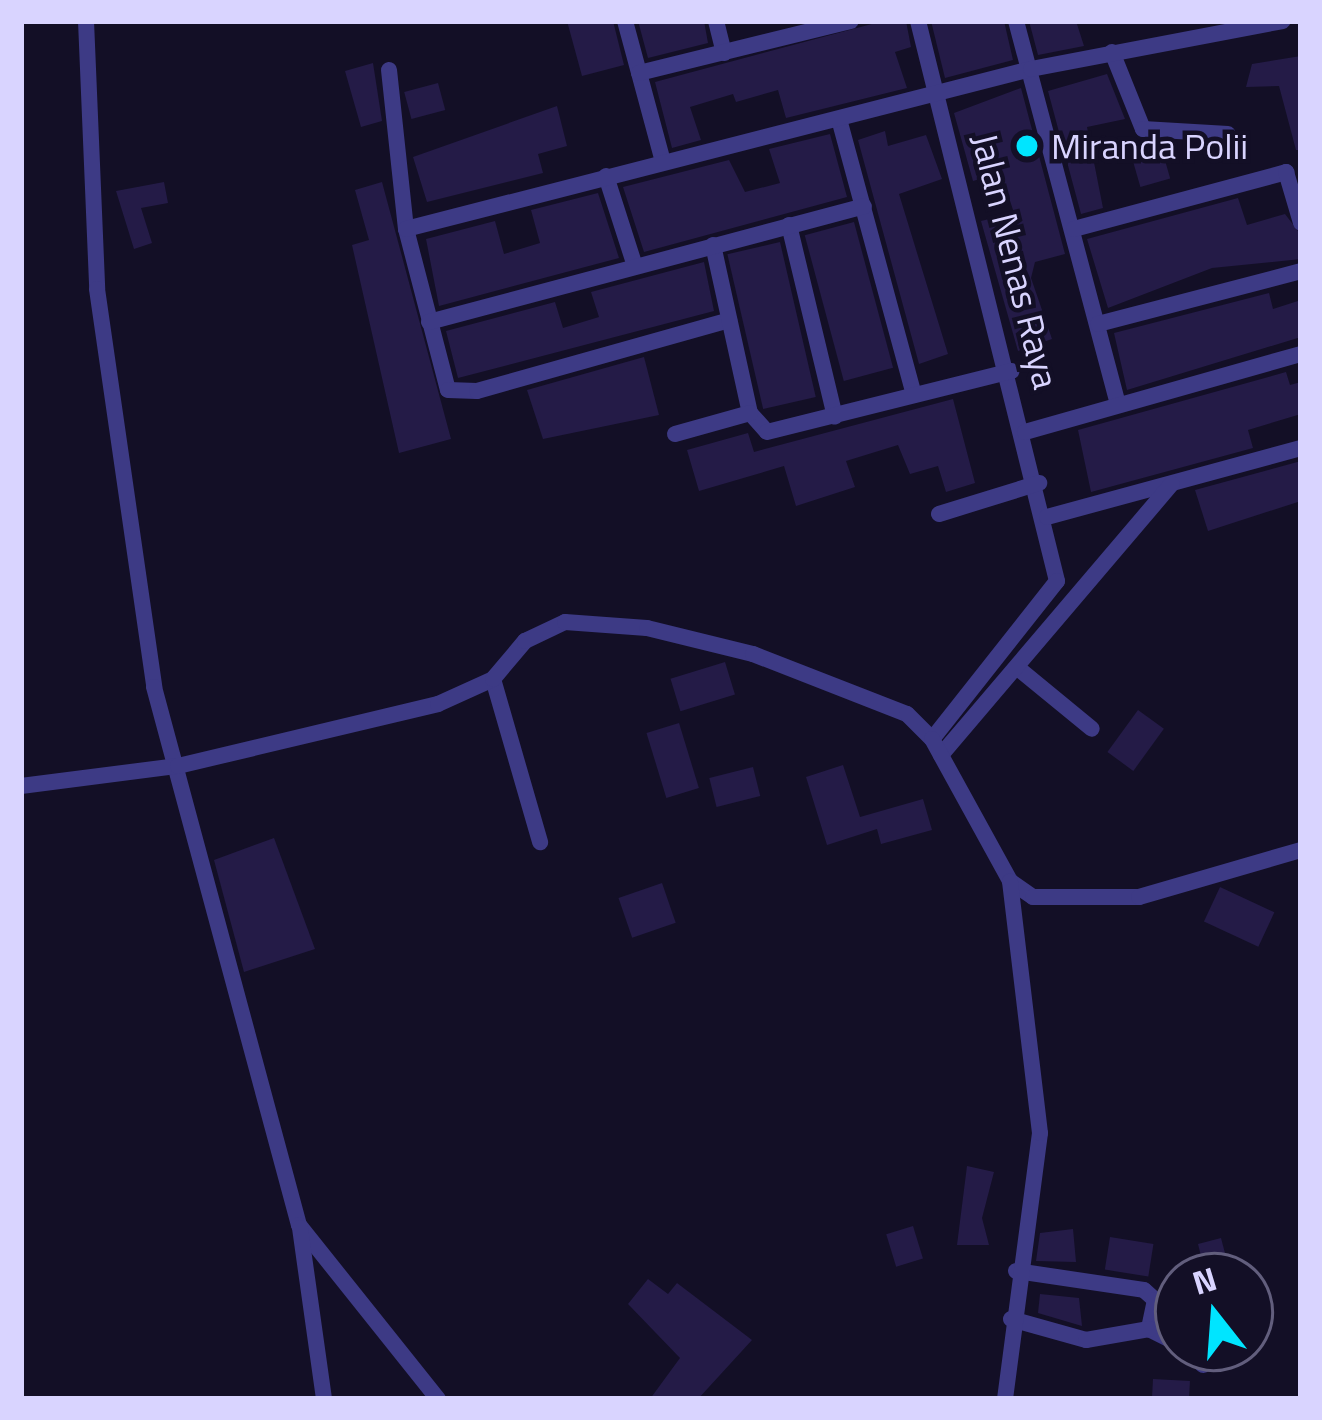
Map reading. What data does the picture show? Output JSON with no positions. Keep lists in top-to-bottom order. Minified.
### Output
{"streets":{"street":["Jalan Nenas Raya"]},"places":["Miranda Polii"],"north":"top"}
